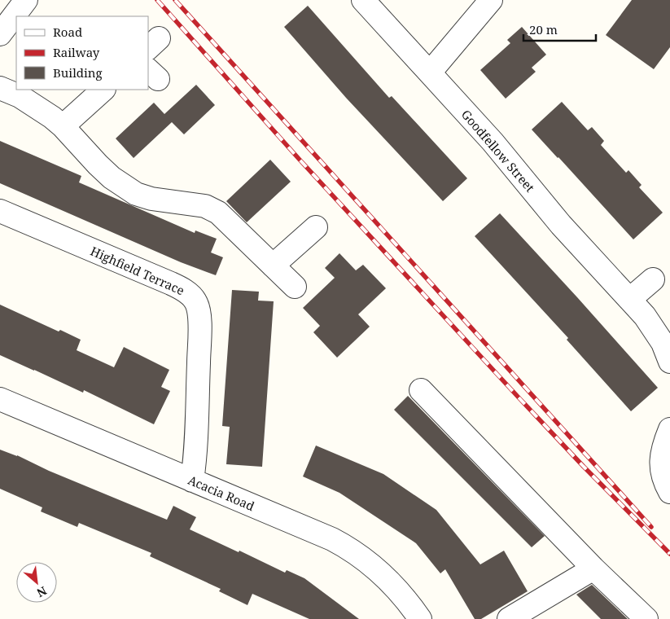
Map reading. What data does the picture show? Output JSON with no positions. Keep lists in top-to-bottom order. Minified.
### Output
{"streets":{"street":["Goodfellow Street","Highfield Terrace","Acacia Road"]},"crossings":[["Highfield Terrace","Acacia Road"]],"legend":["Road","Railway","Building"],"scale_bar":"20 m","north":"bottom right"}
